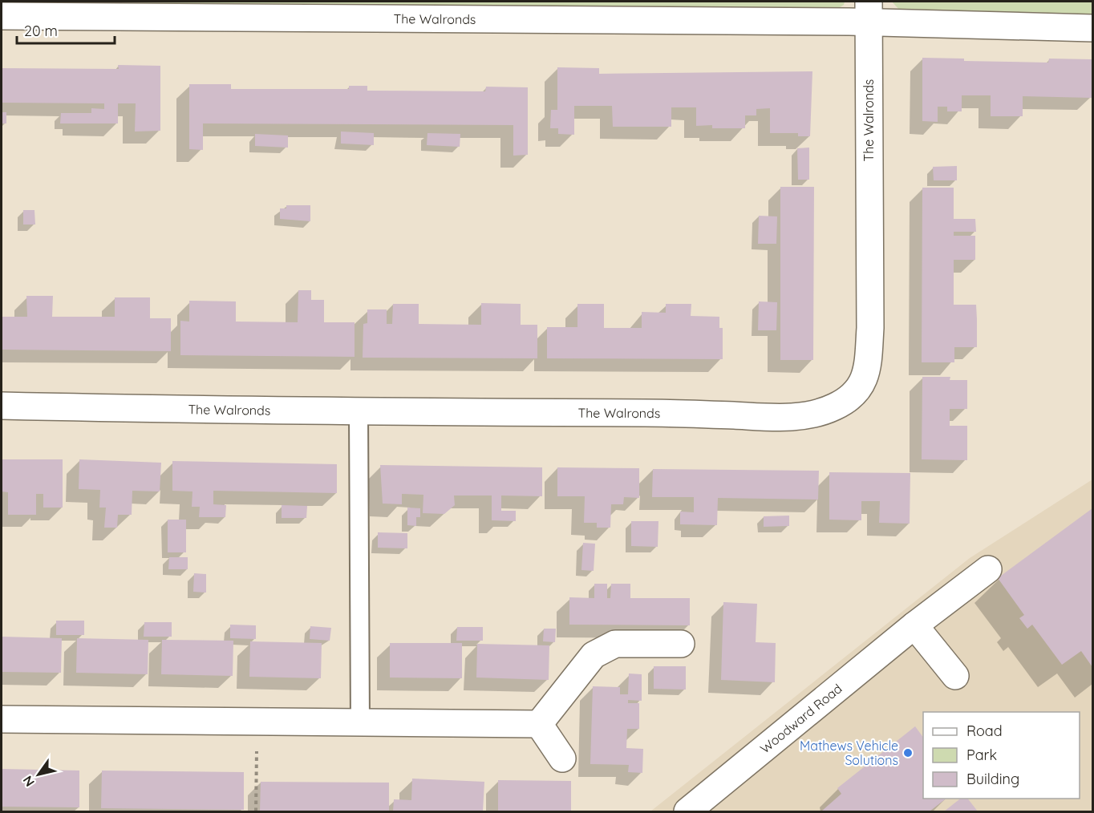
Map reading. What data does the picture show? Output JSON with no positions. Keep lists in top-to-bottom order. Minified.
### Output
{"streets":{"street":["The Walronds","Woodward Road"]},"places":["Mathews Vehicle Solutions"],"legend":["Road","Park","Building"],"scale_bar":"20 m","north":"bottom left"}
